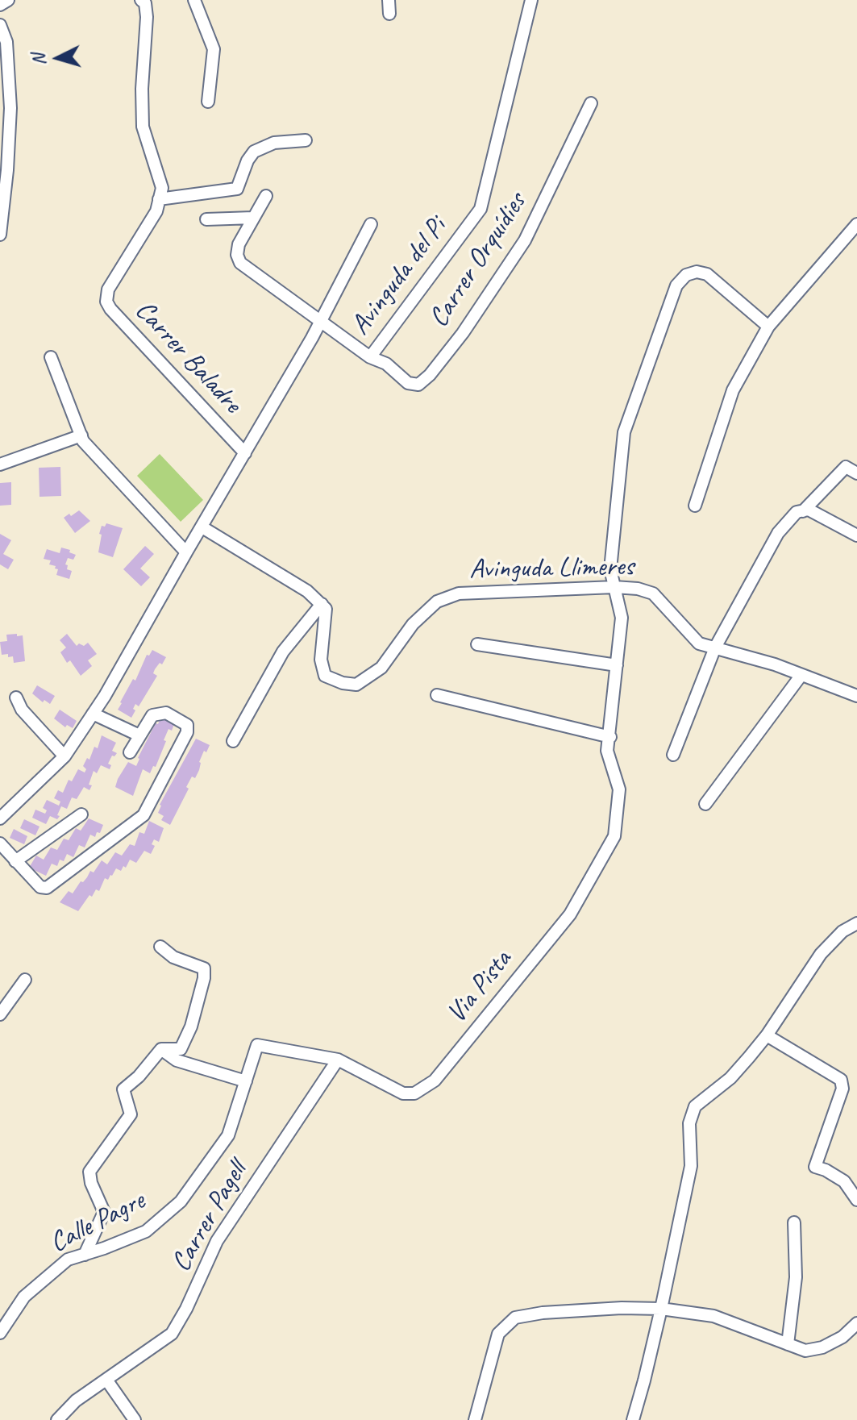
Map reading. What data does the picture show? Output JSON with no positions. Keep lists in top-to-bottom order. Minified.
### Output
{"streets":{"street":["Carrer Orquídies","Avinguda del Pi","Carrer Baladre","Avinguda Llimeres","Via Pista","Carrer Pagell","Calle Pagre"]},"crossings":[["Carrer Orquídies","Avinguda del Pi"],["Avinguda del Pi","Carrer Baladre"],["Via Pista","Carrer Pagell"],["Via Pista","Calle Pagre"]],"north":"left"}
